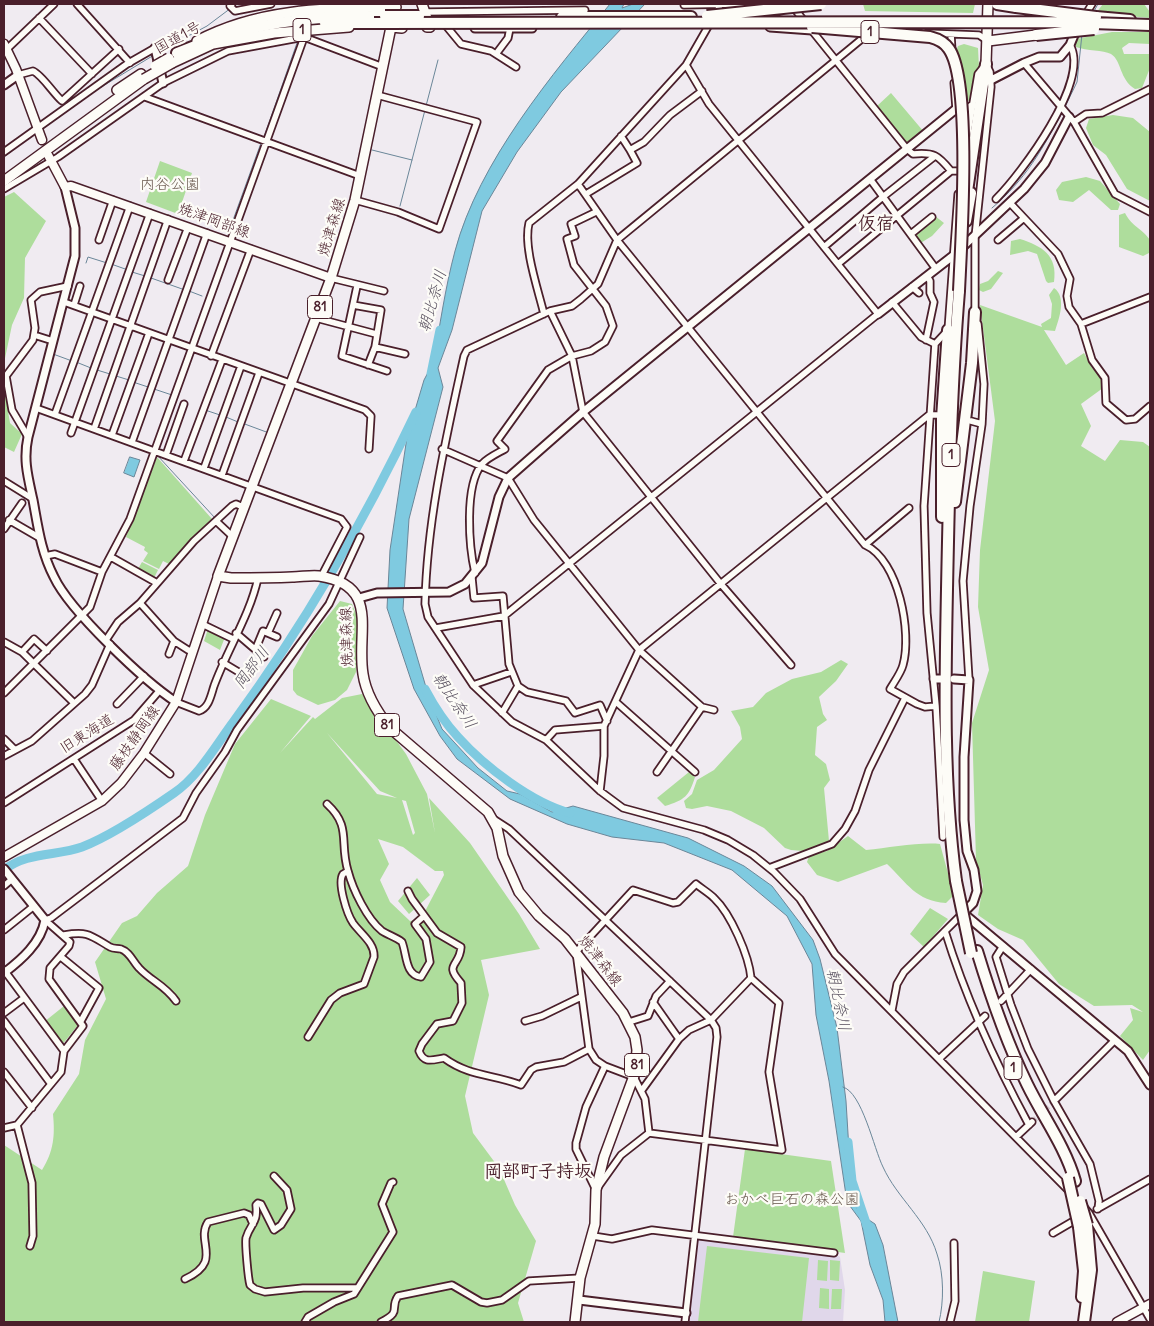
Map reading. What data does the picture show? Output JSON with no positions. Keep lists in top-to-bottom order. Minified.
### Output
{"streets":{"highway":["1"],"main road":["国道1号","焼津岡部線","焼津森線","81","藤枝静岡線"],"street":["旧東海道"]},"crossings":[["1","国道1号"],["国道1号","焼津森線"],["焼津岡部線","焼津森線"],["焼津森線","藤枝静岡線"]],"districts":["仮宿","岡部町子持坂"],"water":["朝比奈川","岡部川"],"parks":["内谷公園","おかべ巨石の森公園"]}
